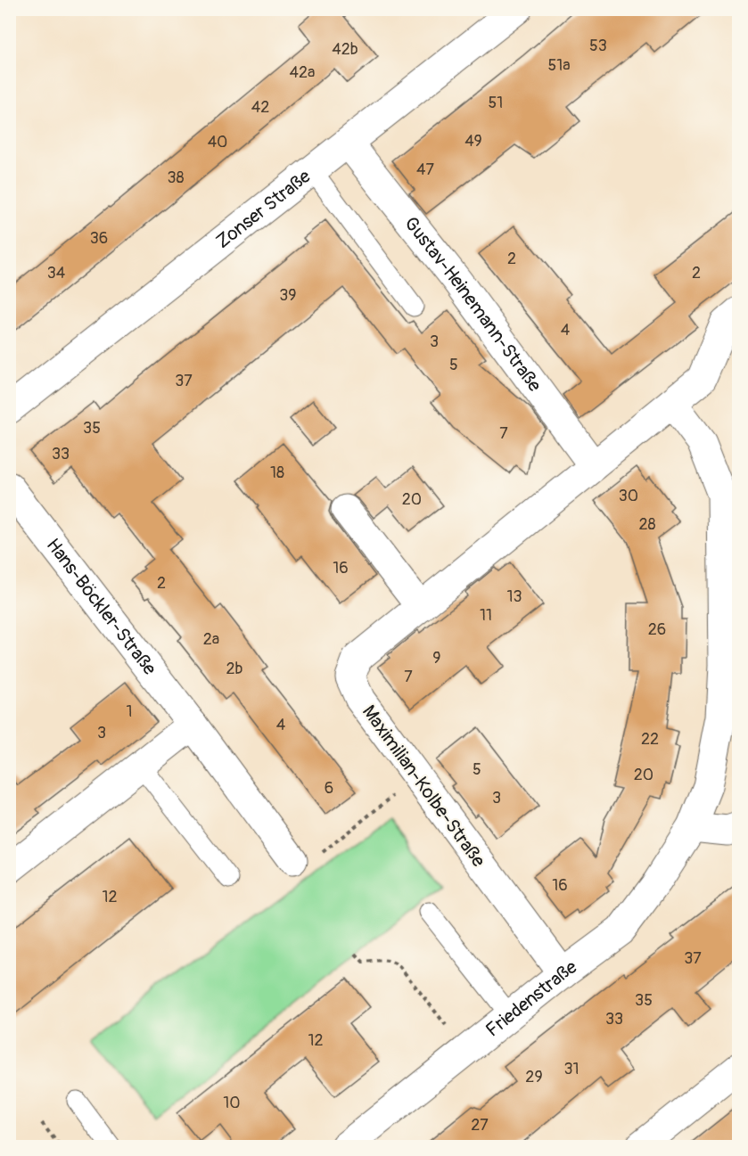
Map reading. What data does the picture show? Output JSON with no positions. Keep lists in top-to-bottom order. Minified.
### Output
{"streets":{"street":["Zonser Straße","Gustav-Heinemann-Straße","Hans-Böckler-Straße","Maximilian-Kolbe-Straße","Friedenstraße"]},"crossings":[["Zonser Straße","Gustav-Heinemann-Straße"],["Gustav-Heinemann-Straße","Maximilian-Kolbe-Straße"],["Maximilian-Kolbe-Straße","Friedenstraße"]],"house_numbers":["53","42b","51a","42a","51","42","49","40","47","38","36","2","34","2","39","4","3","5","37","35","7","33","18","30","20","28","16","2","13","11","26","2a","9","2b","7","1","4","3","22","5","20","6","3","16","12","37","35","33","12","31","29","10","27"]}
